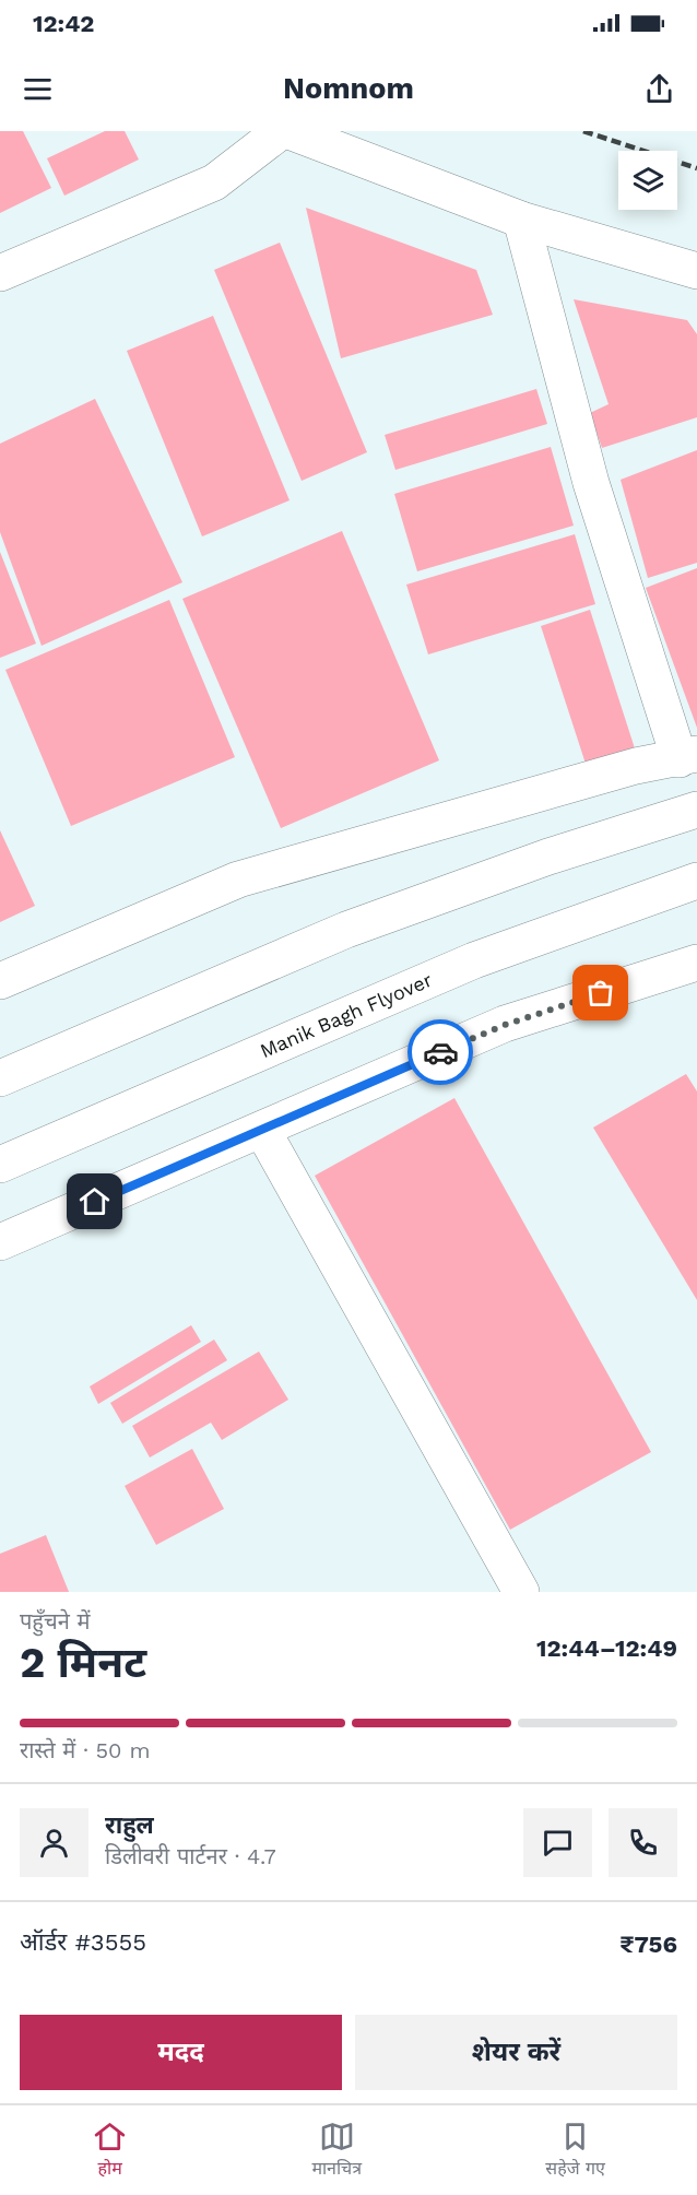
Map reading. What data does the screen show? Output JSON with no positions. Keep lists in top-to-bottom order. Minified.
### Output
{"streets":{"street":["Manik Bagh Flyover"]},"page":{"status":"12:42","header":"Nomnom","heading":["2 मिनट","पहुँचने में","12:44–12:49"],"panel":["राहुल","डिलीवरी पार्टनर · 4.7","ऑर्डर #3555","₹756"],"bar":"रास्ते में · 50 m","buttons":["मदद","शेयर करें"],"tabs":["होम","मानचित्र","सहेजे गए"]}}
